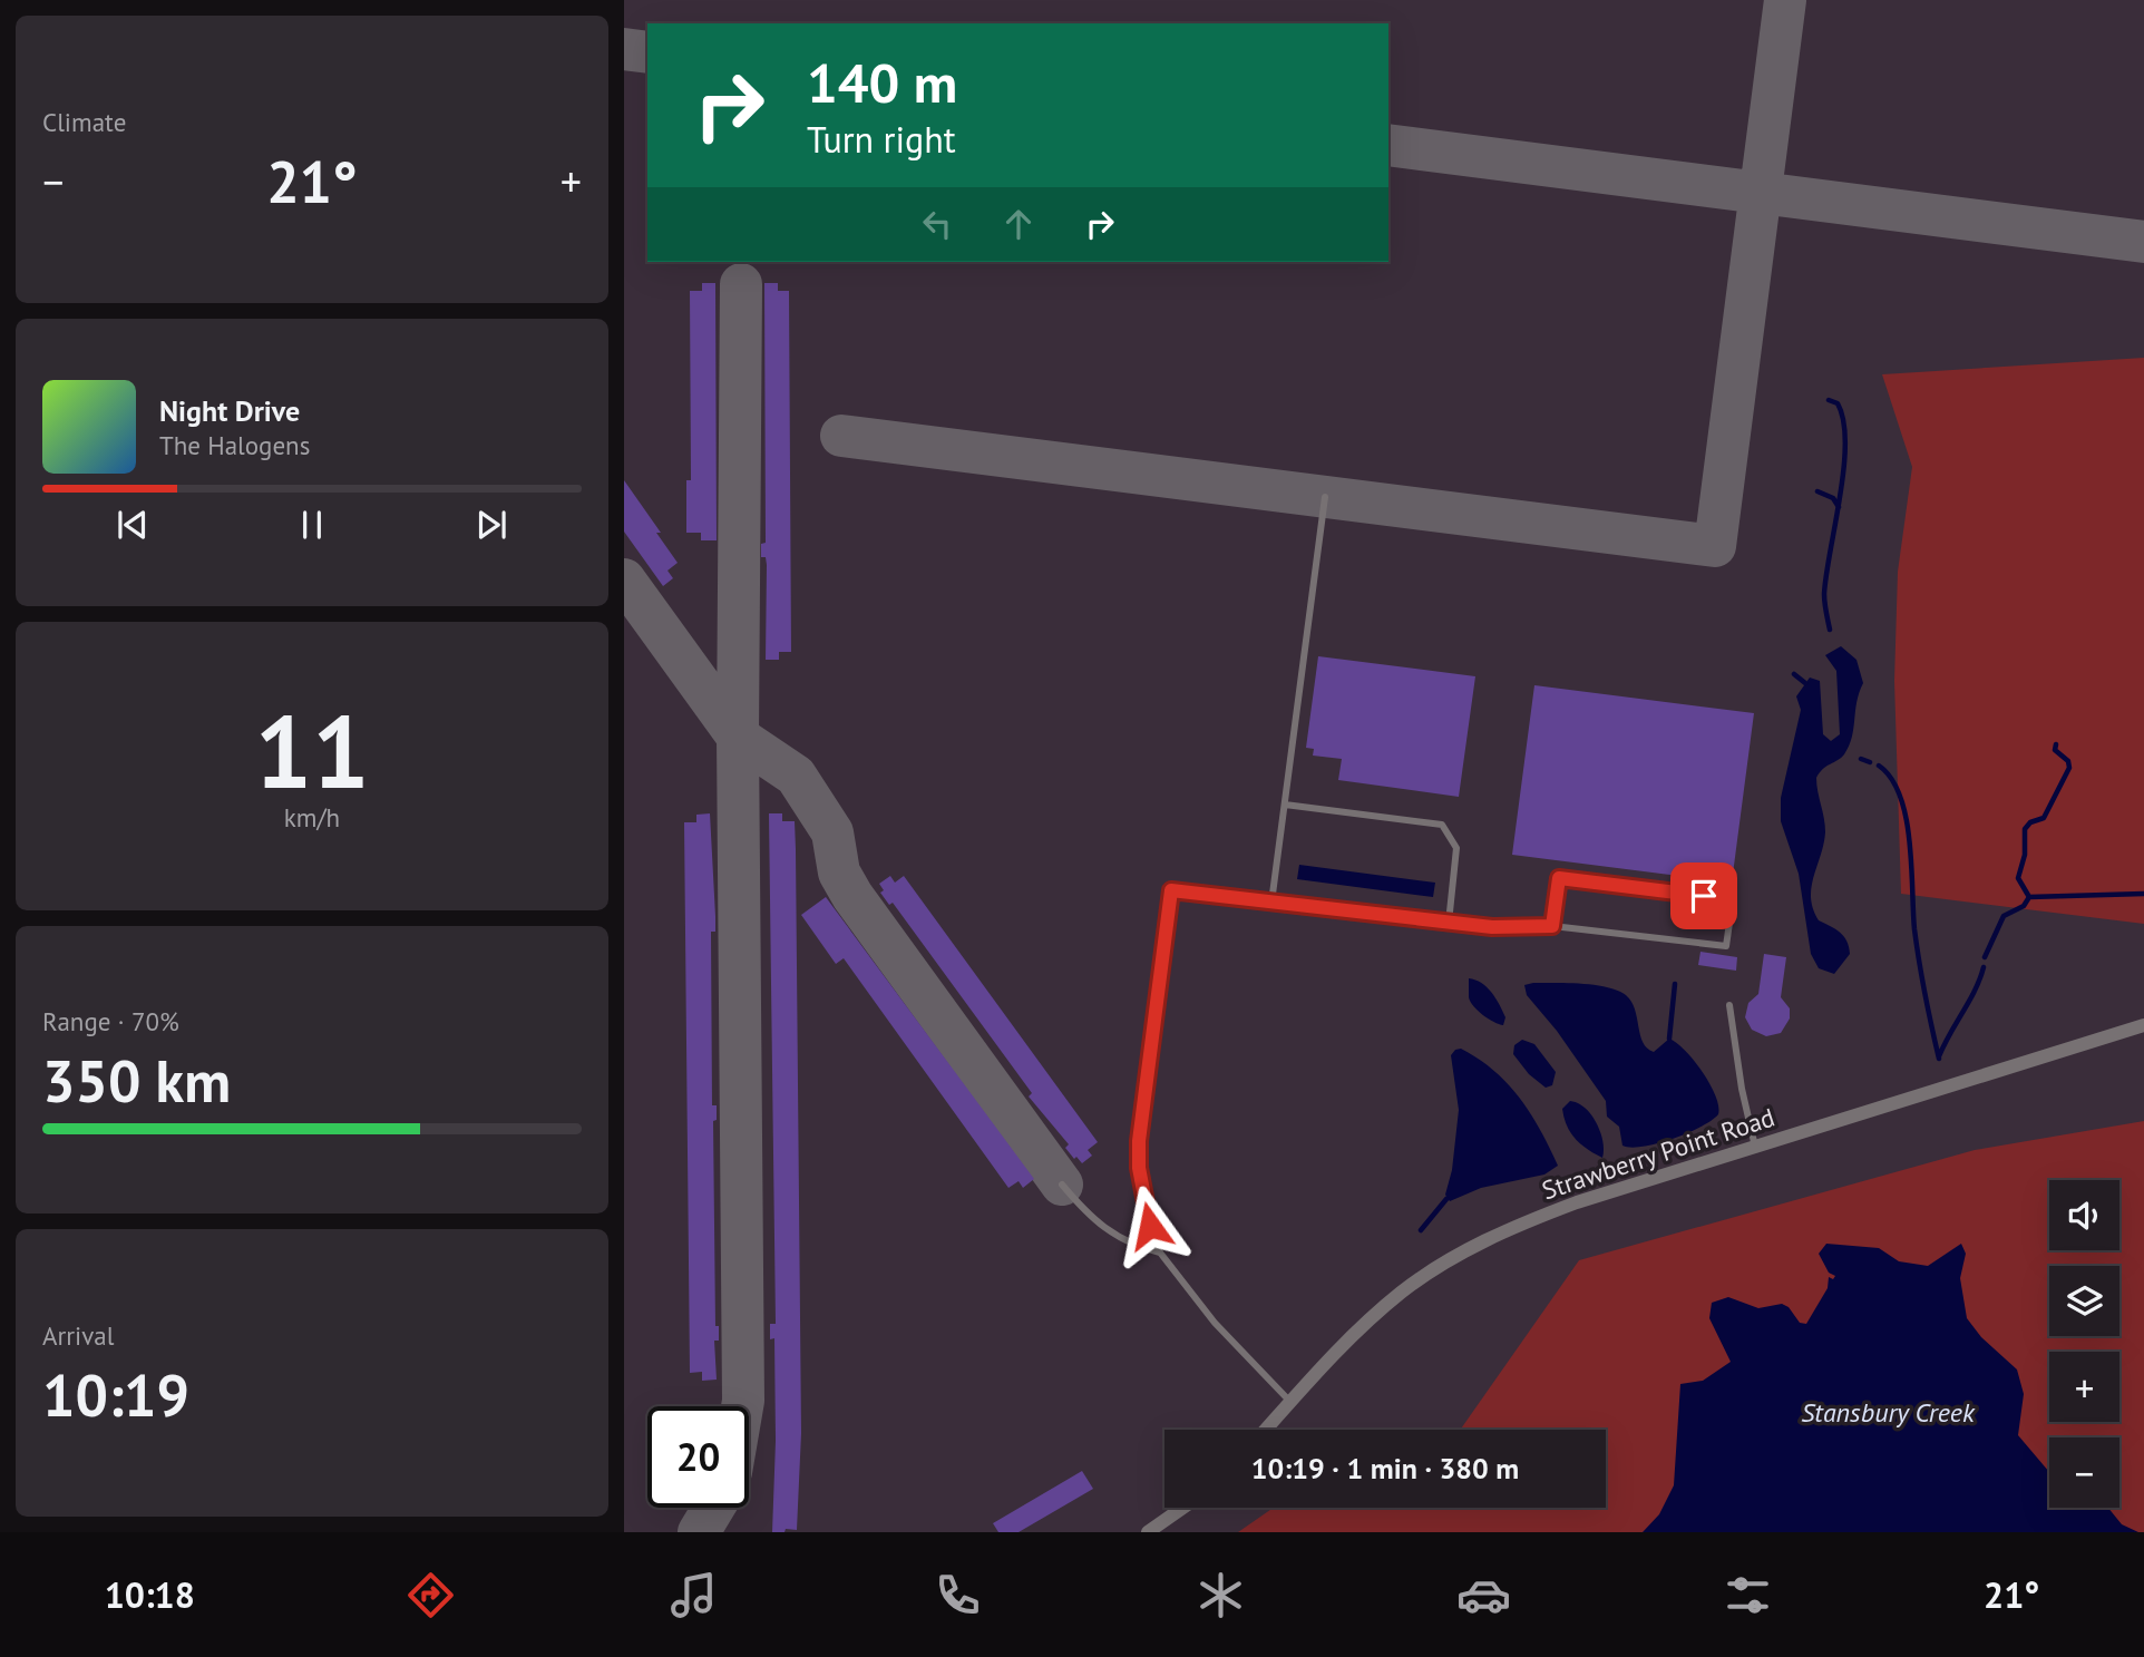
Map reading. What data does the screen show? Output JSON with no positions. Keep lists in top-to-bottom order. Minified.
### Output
{"streets":{"street":["Strawberry Point Road"]},"water":["Stansbury Creek"],"page":{"tile":["Climate",["11","km/h"],["Range · 70%","350 km"],["Arrival","10:19"]],"turn":["140 m","Turn right"],"heat":["−","21°","+"],"song":["Night Drive","The Halogens"],"map_buttons":["+","−"],"limit":"20","trip":"10:19 · 1 min · 380 m","tabs":["10:18","21°"]}}
